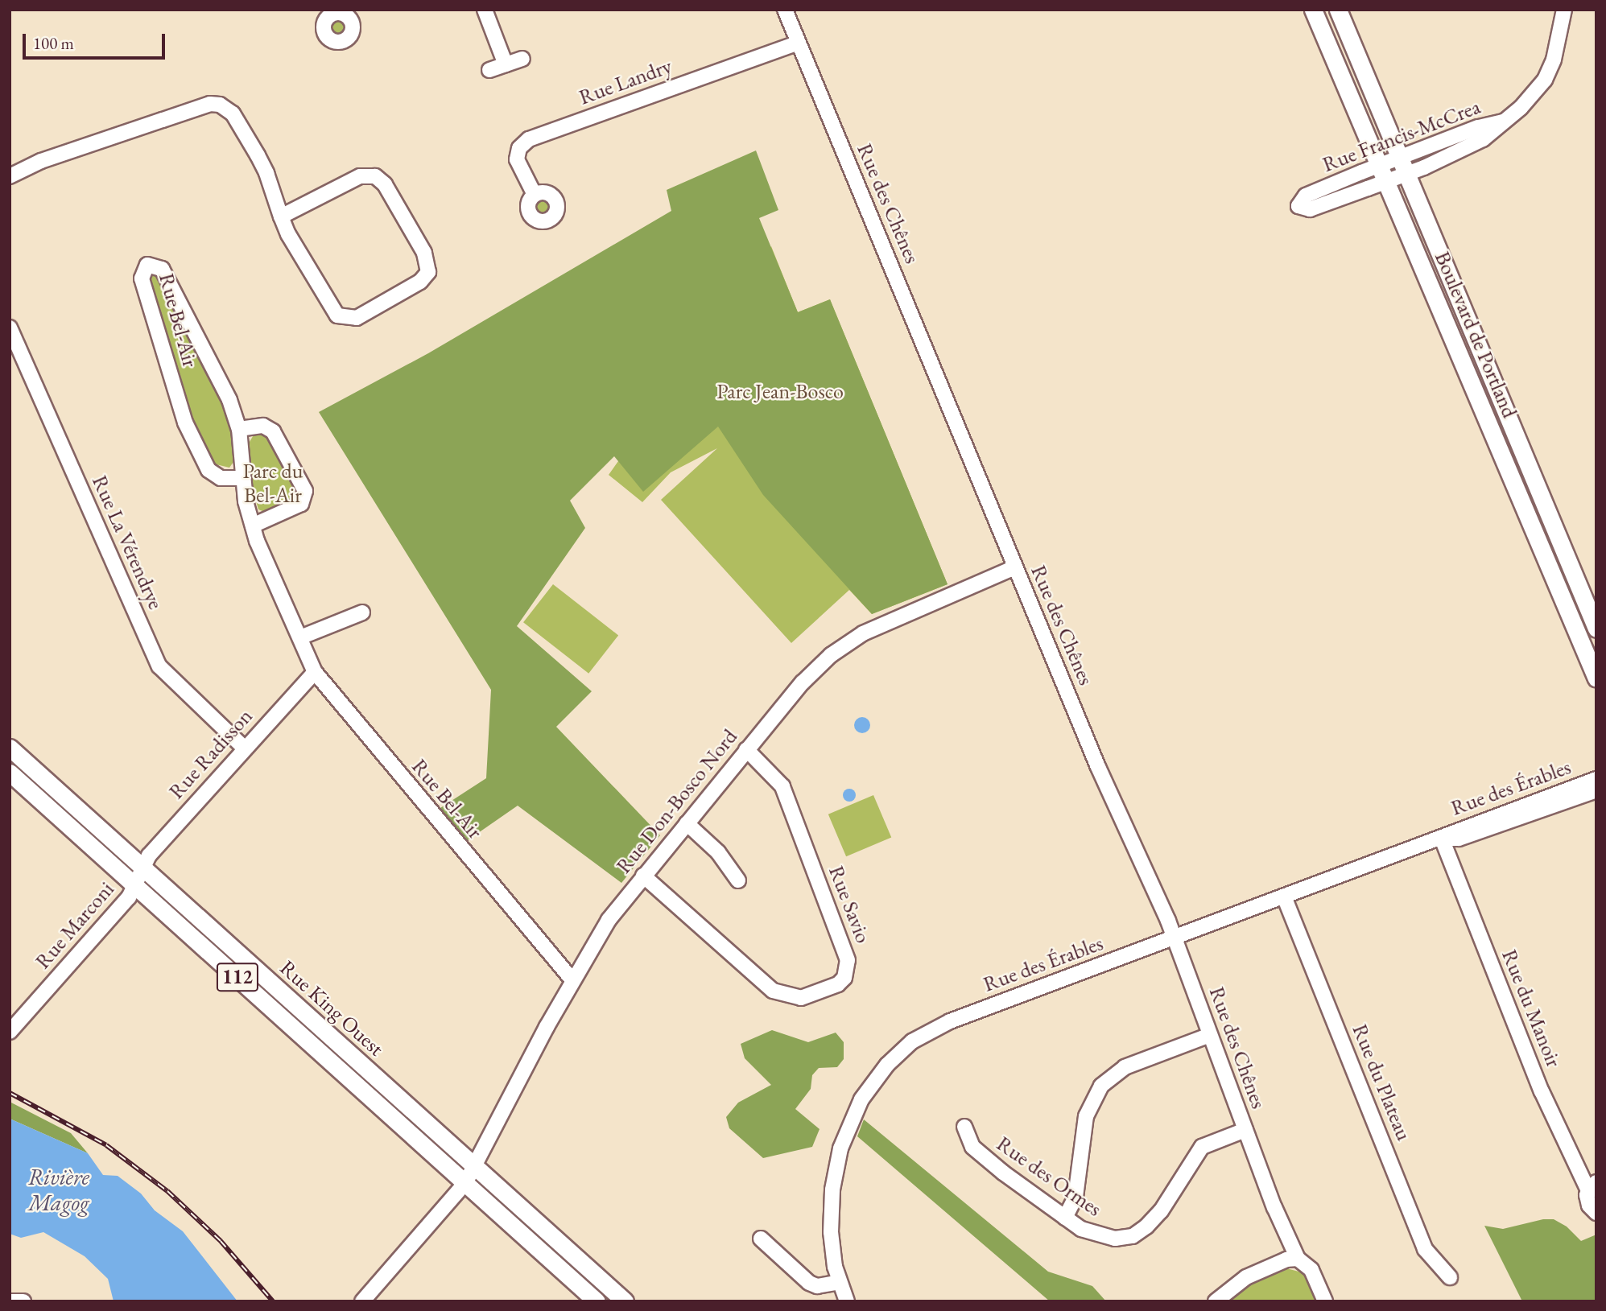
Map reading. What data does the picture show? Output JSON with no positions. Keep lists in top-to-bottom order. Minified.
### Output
{"streets":{"main road":["Boulevard de Portland","112","Rue King Ouest"],"street":["Rue Landry","Rue Francis-McCrea","Rue des Chênes","Rue Bel-Air","Rue La Vérendrye","Rue Radisson","Rue des Érables","Rue Don-Bosco Nord","Rue Savio","Rue Marconi","Rue du Manoir","Rue du Plateau","Rue des Ormes"]},"crossings":[["Rue Landry","Rue des Chênes"],["Rue Francis-McCrea","Boulevard de Portland"],["Rue des Chênes","Rue des Érables"],["Rue des Chênes","Rue Don-Bosco Nord"],["Rue des Chênes","Rue des Ormes"],["Rue Bel-Air","Rue Radisson"],["Rue Bel-Air","Rue Don-Bosco Nord"],["Rue La Vérendrye","Rue Radisson"],["Rue Radisson","Rue Marconi"],["Rue Radisson","Rue King Ouest"],["Rue des Érables","Rue du Manoir"],["Rue des Érables","Rue du Plateau"],["Rue Don-Bosco Nord","Rue Savio"],["Rue Don-Bosco Nord","Rue King Ouest"],["Rue Marconi","Rue King Ouest"]],"water":["Rivière Magog"],"parks":["Parc Jean-Bosco","Parc du Bel-Air"],"scale_bar":"100 m"}
